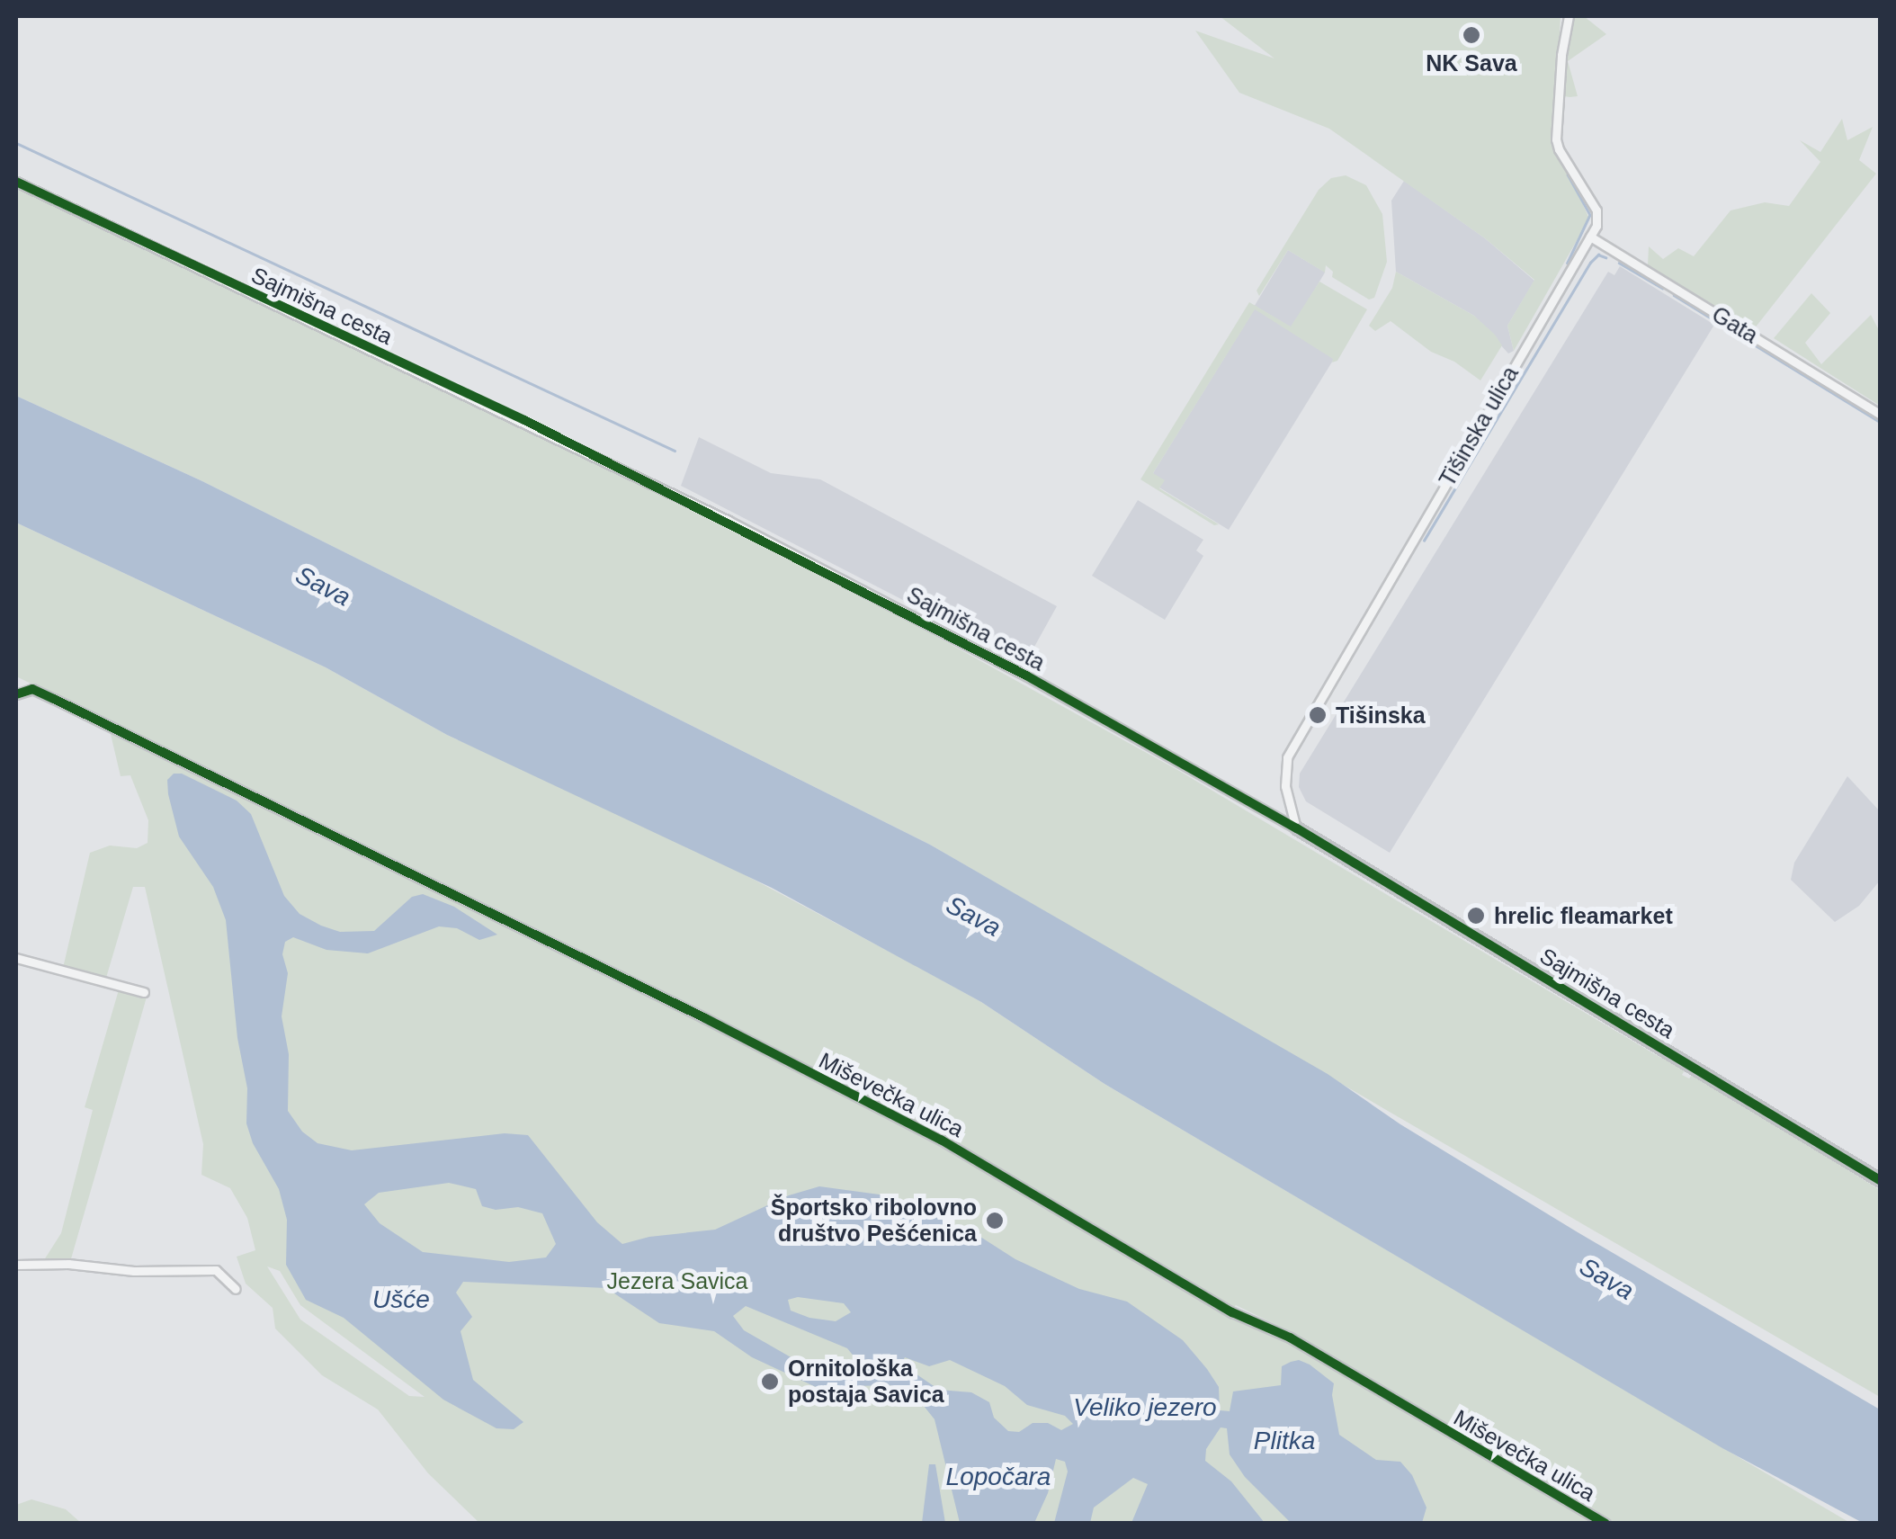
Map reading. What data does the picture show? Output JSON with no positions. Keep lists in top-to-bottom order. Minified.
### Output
{"streets":{"street":["Sajmišna cesta","Gata","Tišinska ulica","Miševečka ulica"]},"crossings":[["Sajmišna cesta","Tišinska ulica"],["Gata","Tišinska ulica"]],"water":["Sava","Ušće","Veliko jezero","Plitka","Lopočara"],"parks":["Jezera Savica"],"places":["NK Sava","Tišinska","hrelic fleamarket","Športsko ribolovno društvo Pešćenica","Ornitološka postaja Savica"]}
